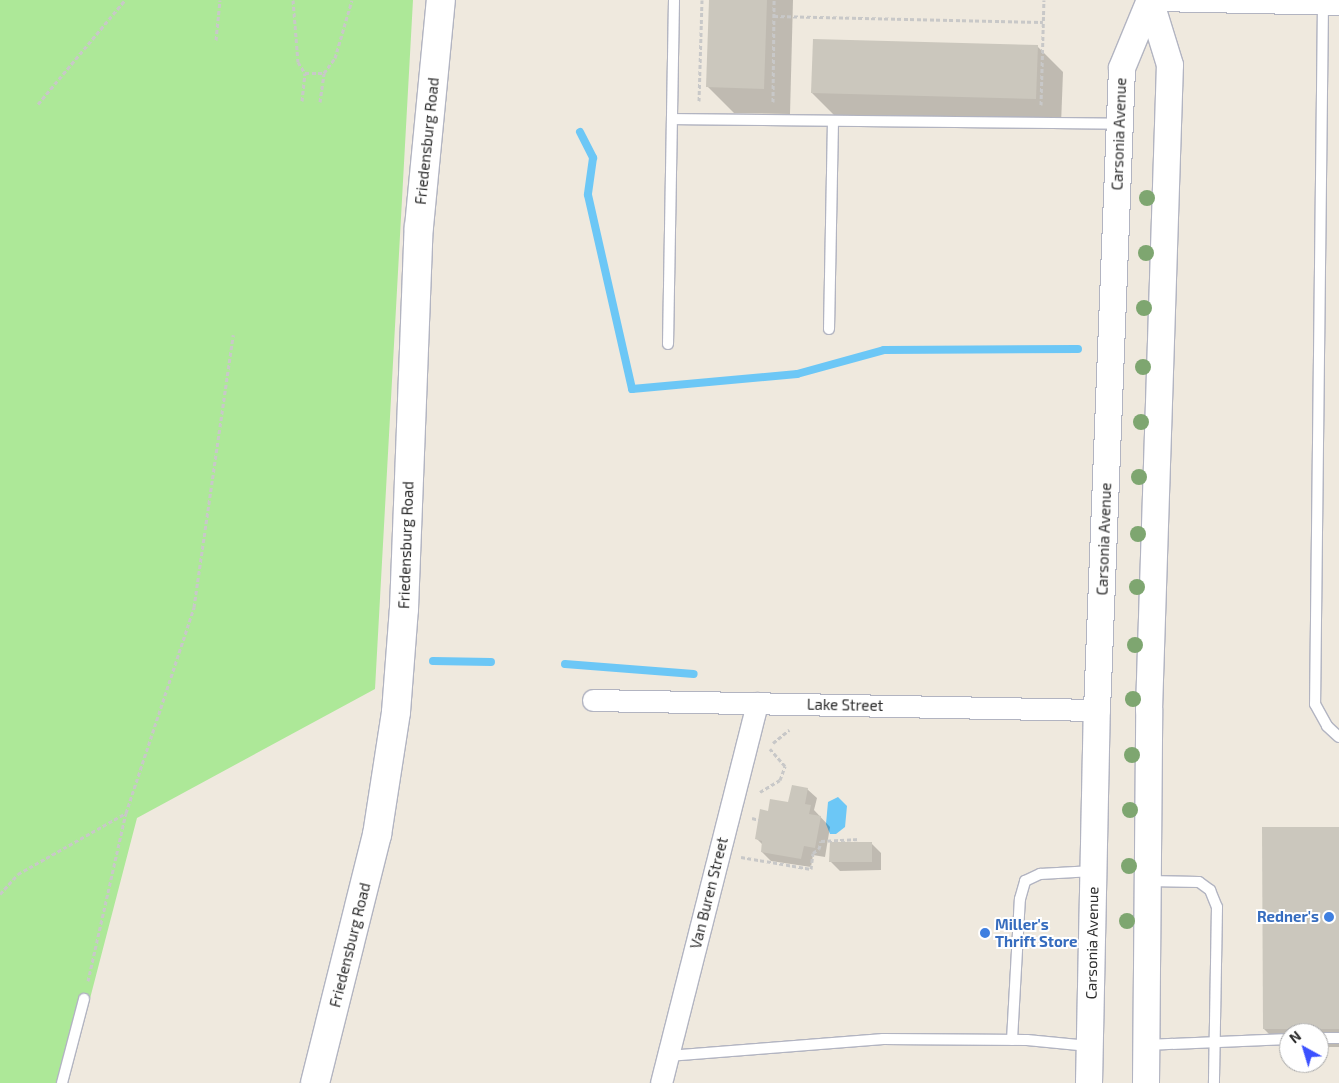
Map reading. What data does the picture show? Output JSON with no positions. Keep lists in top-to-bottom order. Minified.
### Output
{"streets":{"main road":["Friedensburg Road"],"street":["Carsonia Avenue","Lake Street","Van Buren Street"]},"crossings":[["Carsonia Avenue","Lake Street"],["Lake Street","Van Buren Street"]],"places":["Redner's","Miller's Thrift Store"],"north":"top left"}
